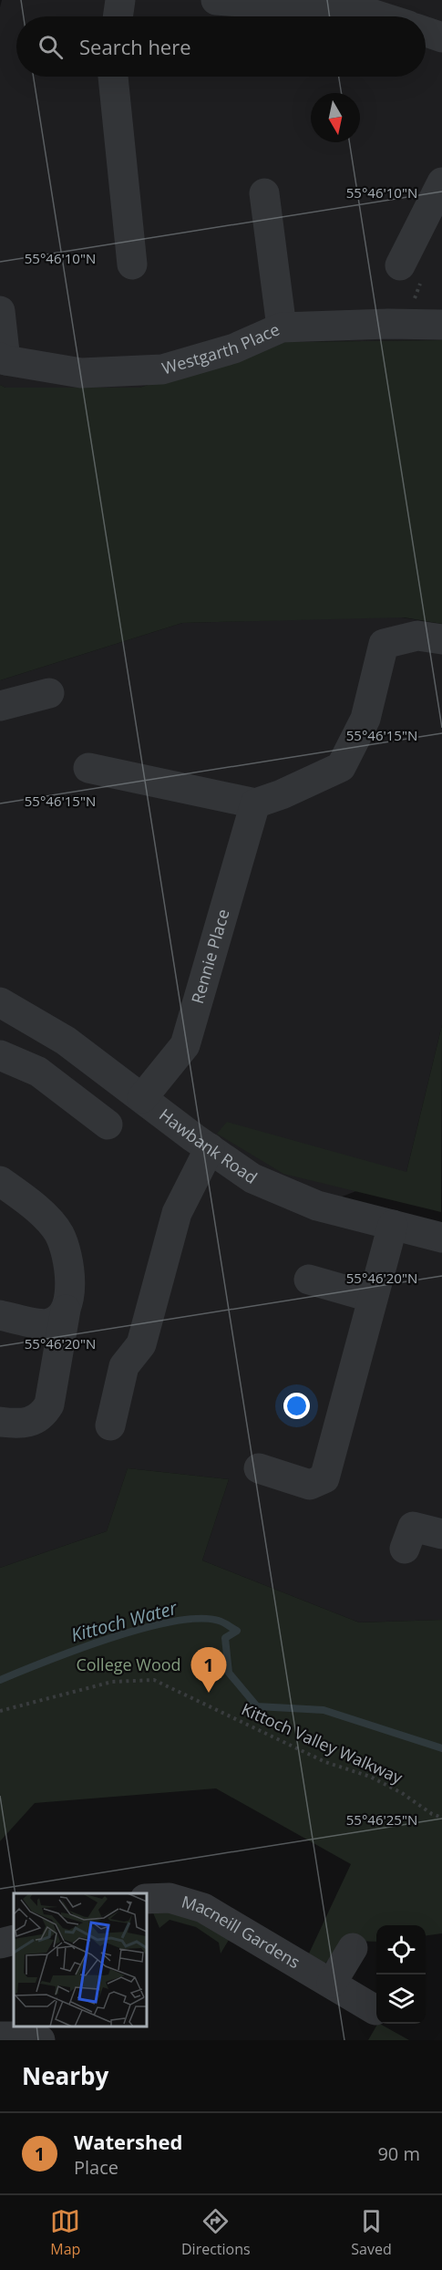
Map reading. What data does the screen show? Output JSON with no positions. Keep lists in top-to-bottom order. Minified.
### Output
{"streets":{"street":["Westgarth Place","Rennie Place","Hawbank Road","Macneill Gardens"],"path":["Kittoch Valley Walkway"]},"crossings":[["Rennie Place","Hawbank Road"]],"water":["Kittoch Water"],"parks":["College Wood"],"north":"bottom","page":{"search":"Search here","pins":"1","heading":"Nearby","list":[{"mark":"1","name":"Watershed","note":"Place","value":"90 m"}],"nav":["Map","Directions","Saved"]},"coordinates":["55°46'10\"N","55°46'15\"N","55°46'20\"N","55°46'25\"N"]}
